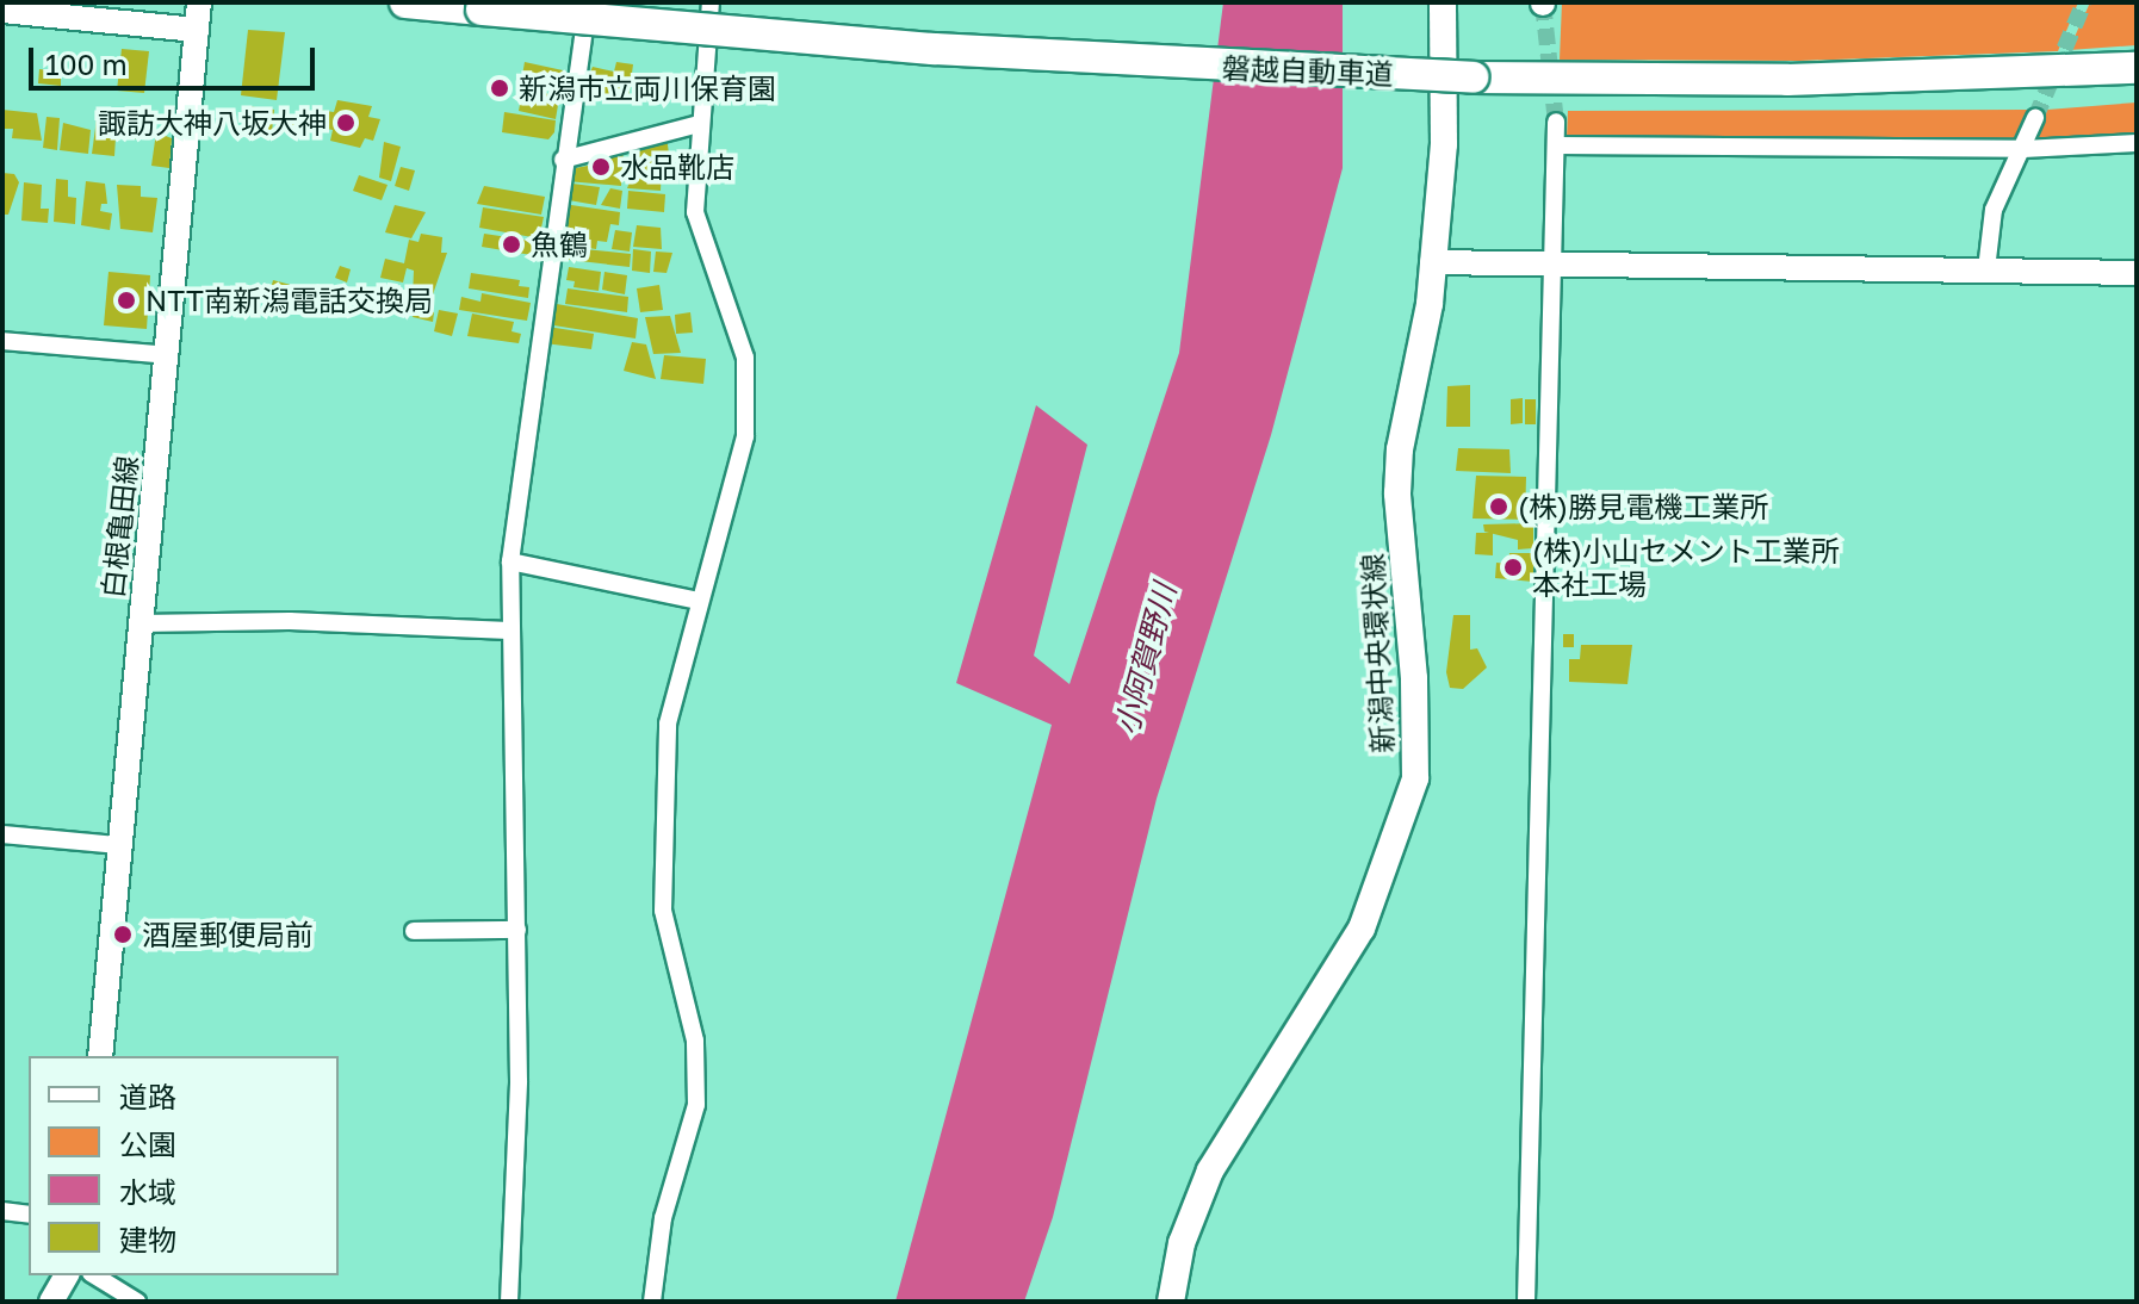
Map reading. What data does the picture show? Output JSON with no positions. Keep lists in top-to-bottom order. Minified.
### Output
{"streets":{"highway":["磐越自動車道"],"main road":["白根亀田線","新潟中央環状線"]},"water":["小阿賀野川"],"places":["新潟市立両川保育園","諏訪大神八坂大神","水品靴店","魚鶴","NTT南新潟電話交換局","(株)勝見電機工業所","(株)小山セメント工業所 本社工場","酒屋郵便局前"],"legend":["道路","公園","水域","建物"],"scale_bar":"100 m"}
